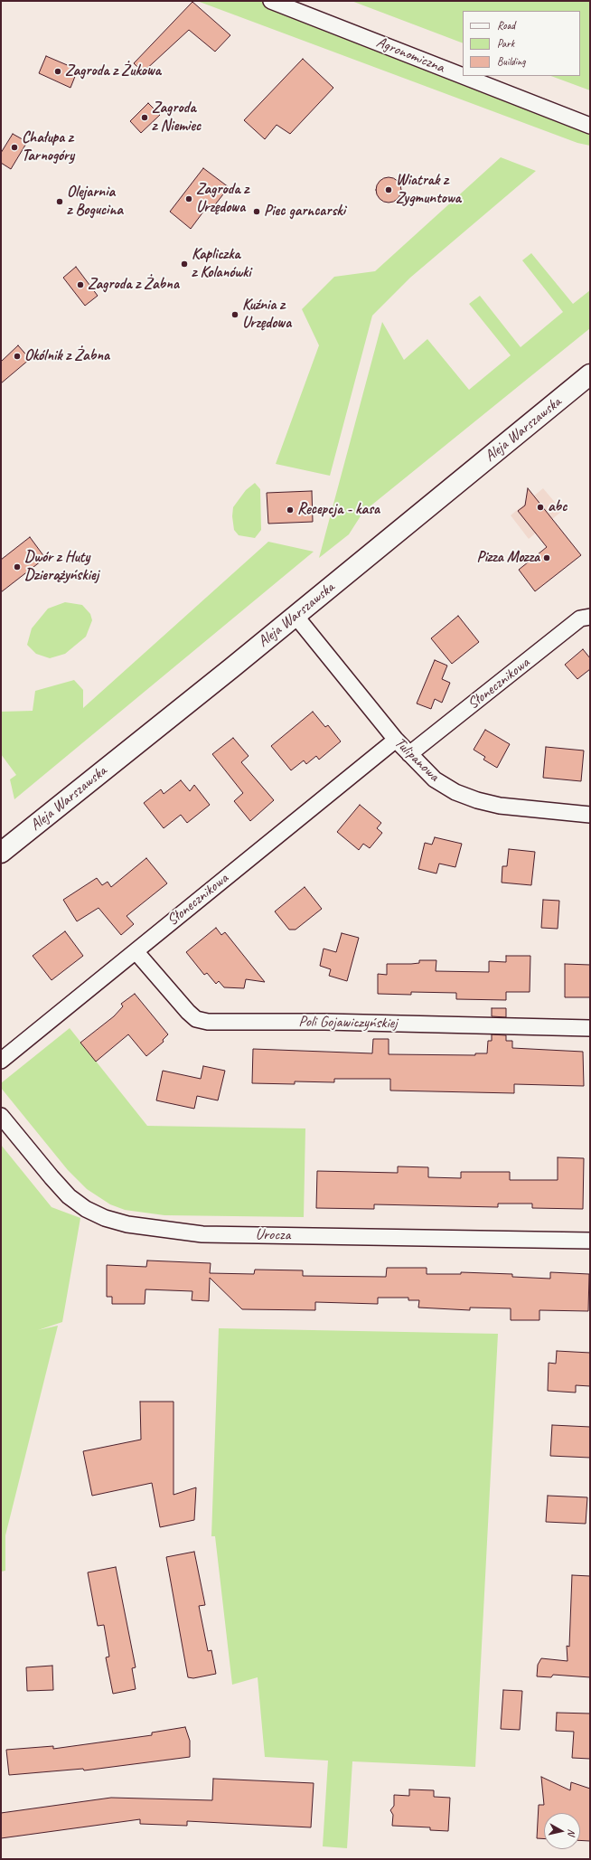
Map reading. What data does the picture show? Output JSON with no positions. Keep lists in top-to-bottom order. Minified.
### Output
{"streets":{"street":["Agronomiczna","Aleja Warszawska","Słonecznikowa","Tulipanowa","Poli Gojawiczyńskiej","Urocza"]},"crossings":[["Aleja Warszawska","Tulipanowa"],["Słonecznikowa","Tulipanowa"],["Słonecznikowa","Poli Gojawiczyńskiej"]],"places":["Zagroda z Żukowa","Zagroda z Niemiec","Chałupa z Tarnogóry","Wiatrak z Zygmuntowa","Zagroda z Urzędowa","Olejarnia z Bogucina","Piec garncarski","Kapliczka z Kolanówki","Zagroda z Żabna","Kuźnia z Urzędowa","Okólnik z Żabna","abc","Recepcja - kasa","Pizza Mozza","Dwór z Huty Dzierążyńskiej"],"legend":["Road","Park","Building"],"north":"right"}
